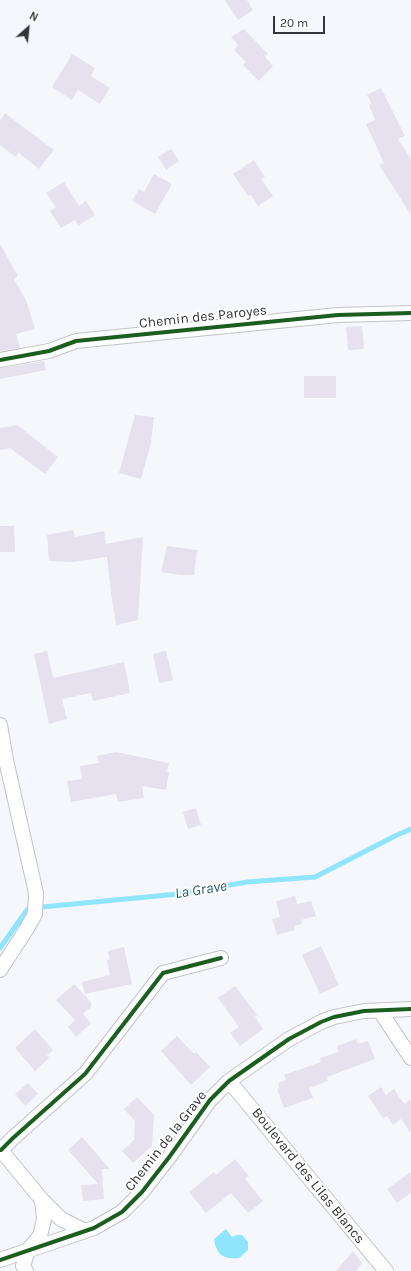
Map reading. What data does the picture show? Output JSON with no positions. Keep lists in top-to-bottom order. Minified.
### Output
{"streets":{"street":["Chemin des Paroyes","Chemin de la Grave","Boulevard des Lilas Blancs"]},"crossings":[["Chemin de la Grave","Boulevard des Lilas Blancs"]],"water":["La Grave"],"scale_bar":"20 m","north":"top right"}
